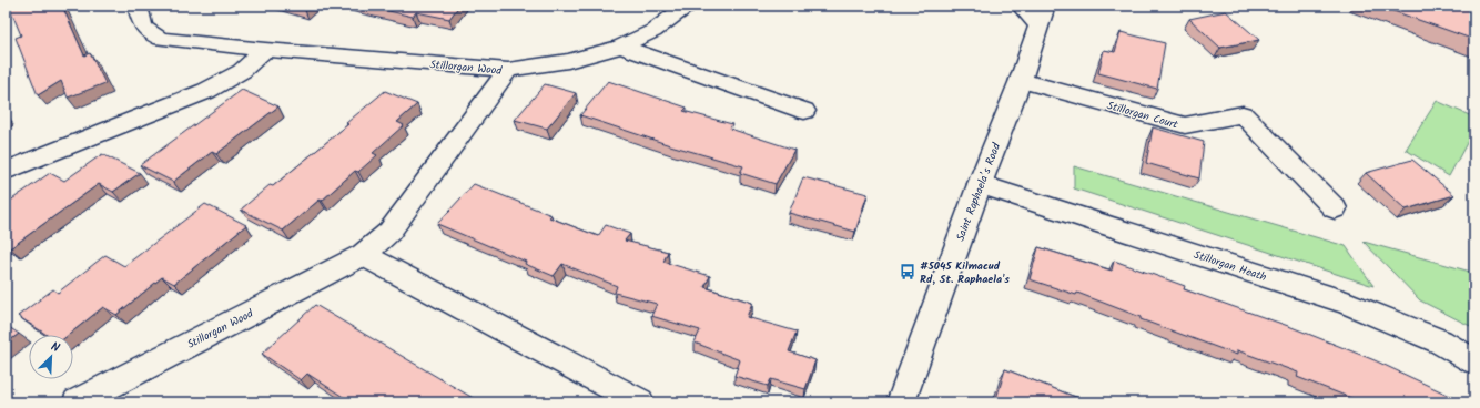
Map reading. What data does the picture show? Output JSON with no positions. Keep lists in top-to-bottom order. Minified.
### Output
{"streets":{"street":["Stillorgan Wood","Stillorgan Court","Saint Raphaela’s Road","Stillorgan Heath"]},"crossings":[["Stillorgan Court","Saint Raphaela’s Road"],["Saint Raphaela’s Road","Stillorgan Heath"]],"places":{"bus stop":["#5045 Kilmacud Rd, St. Raphaela's"]},"north":"top right"}
